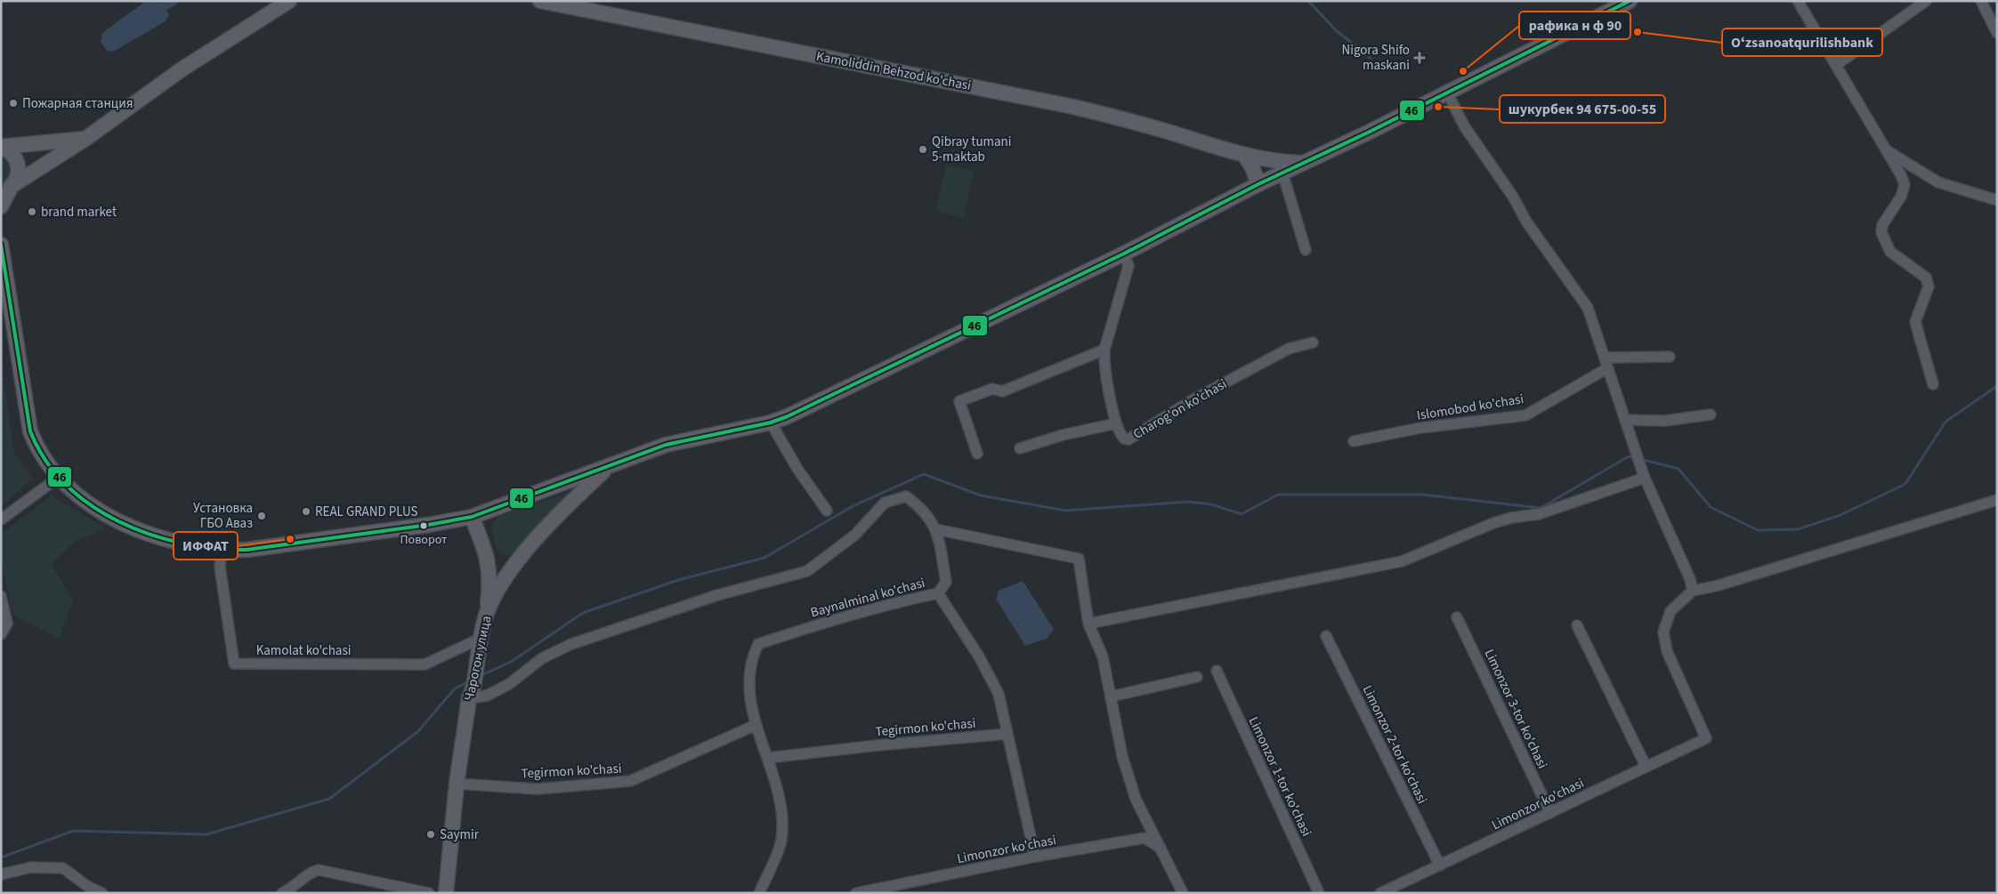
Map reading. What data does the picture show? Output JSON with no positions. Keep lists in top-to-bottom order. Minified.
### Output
{"streets":{"main road":["Kamoliddin Behzod ko'chasi","Чарогон улица"],"street":["Islomobod ko'chasi","Charog'on ko'chasi","Baynalminal ko'chasi","Kamolat ko'chasi","Limonzor 3-tor ko'chasi","Tegirmon ko'chasi","Limonzor 2-tor ko'chasi","Limonzor 1-tor ko'chasi","Limonzor ko'chasi"]},"crossings":[["Baynalminal ko'chasi","Чарогон улица"],["Baynalminal ko'chasi","Tegirmon ko'chasi"],["Kamolat ko'chasi","Чарогон улица"],["Чарогон улица","Tegirmon ko'chasi"],["Limonzor 3-tor ko'chasi","Limonzor ko'chasi"],["Limonzor 2-tor ko'chasi","Limonzor ko'chasi"]],"places":{"other":["Oʻzsanoatqurilishbank","рафика н ф 90","Пожарная станция","шукурбек 94 675-00-55","Qibray tumani 5-maktab","brand market","REAL GRAND PLUS","Установка ГБО Аваз","Поворот","ИФФАТ","Saymir"],"health":["Nigora Shifo maskani"]},"lines":["transit line 46"]}
